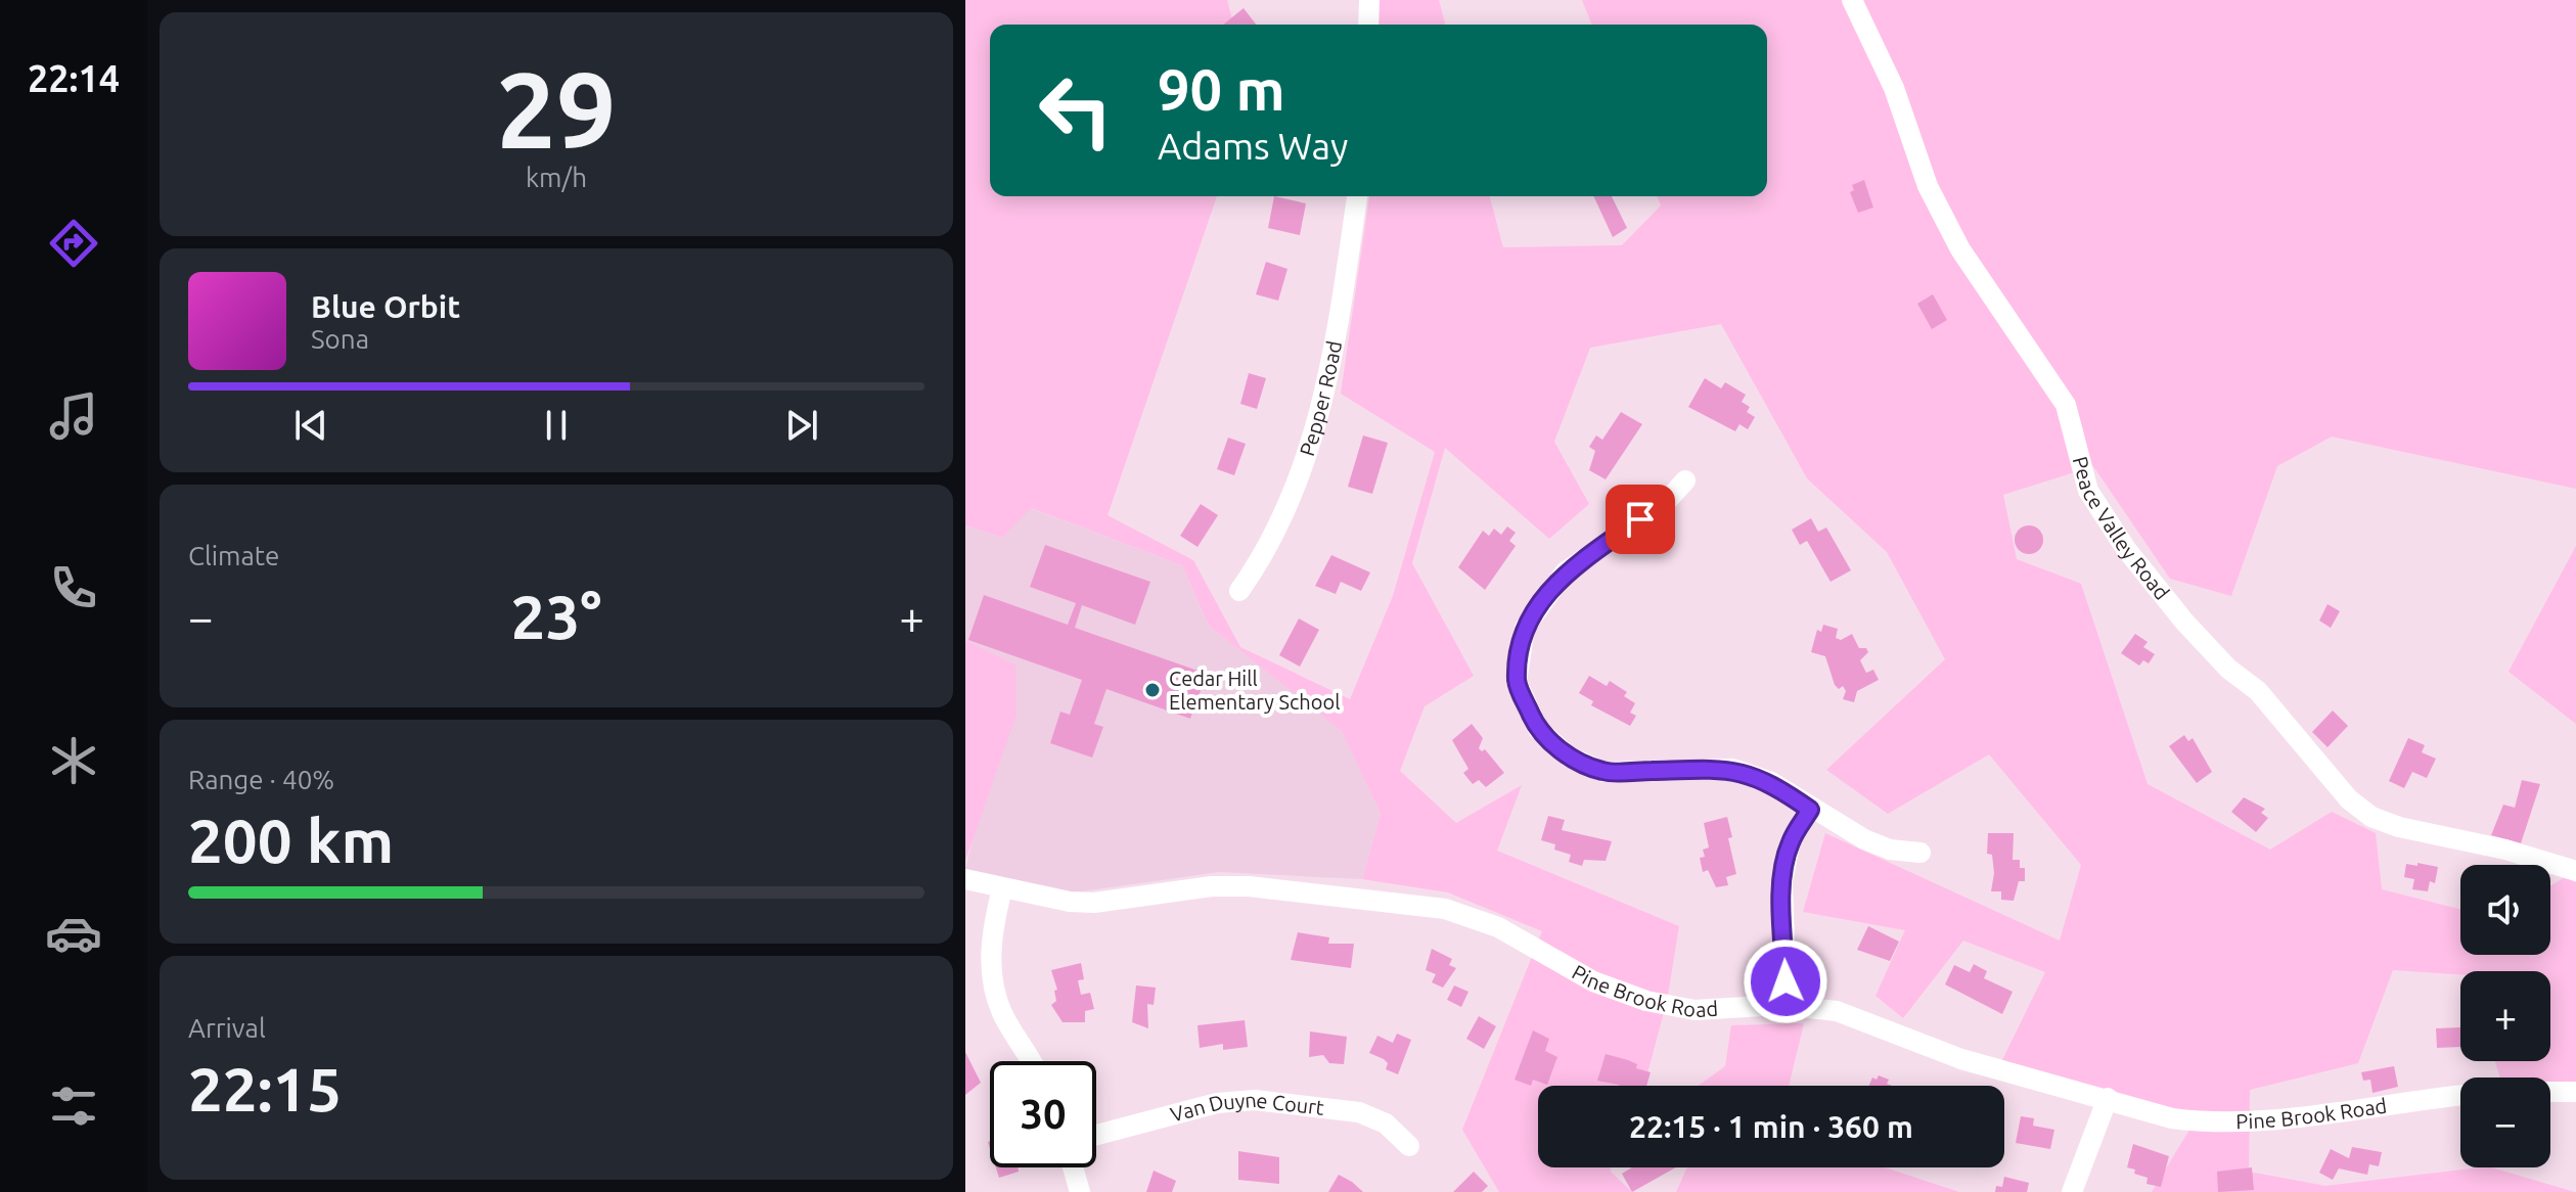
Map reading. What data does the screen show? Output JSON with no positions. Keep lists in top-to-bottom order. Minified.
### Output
{"streets":{"street":["Pepper Road","Peace Valley Road","Pine Brook Road","Van Duyne Court"]},"places":["Cedar Hill Elementary School"],"page":{"tabs":"22:14","tile":[["29","km/h"],"Climate",["Range · 40%","200 km"],["Arrival","22:15"]],"turn":["90 m","Adams Way"],"song":["Blue Orbit","Sona"],"heat":["−","23°","+"],"map_buttons":["+","−"],"limit":"30","trip":"22:15 · 1 min · 360 m"}}
